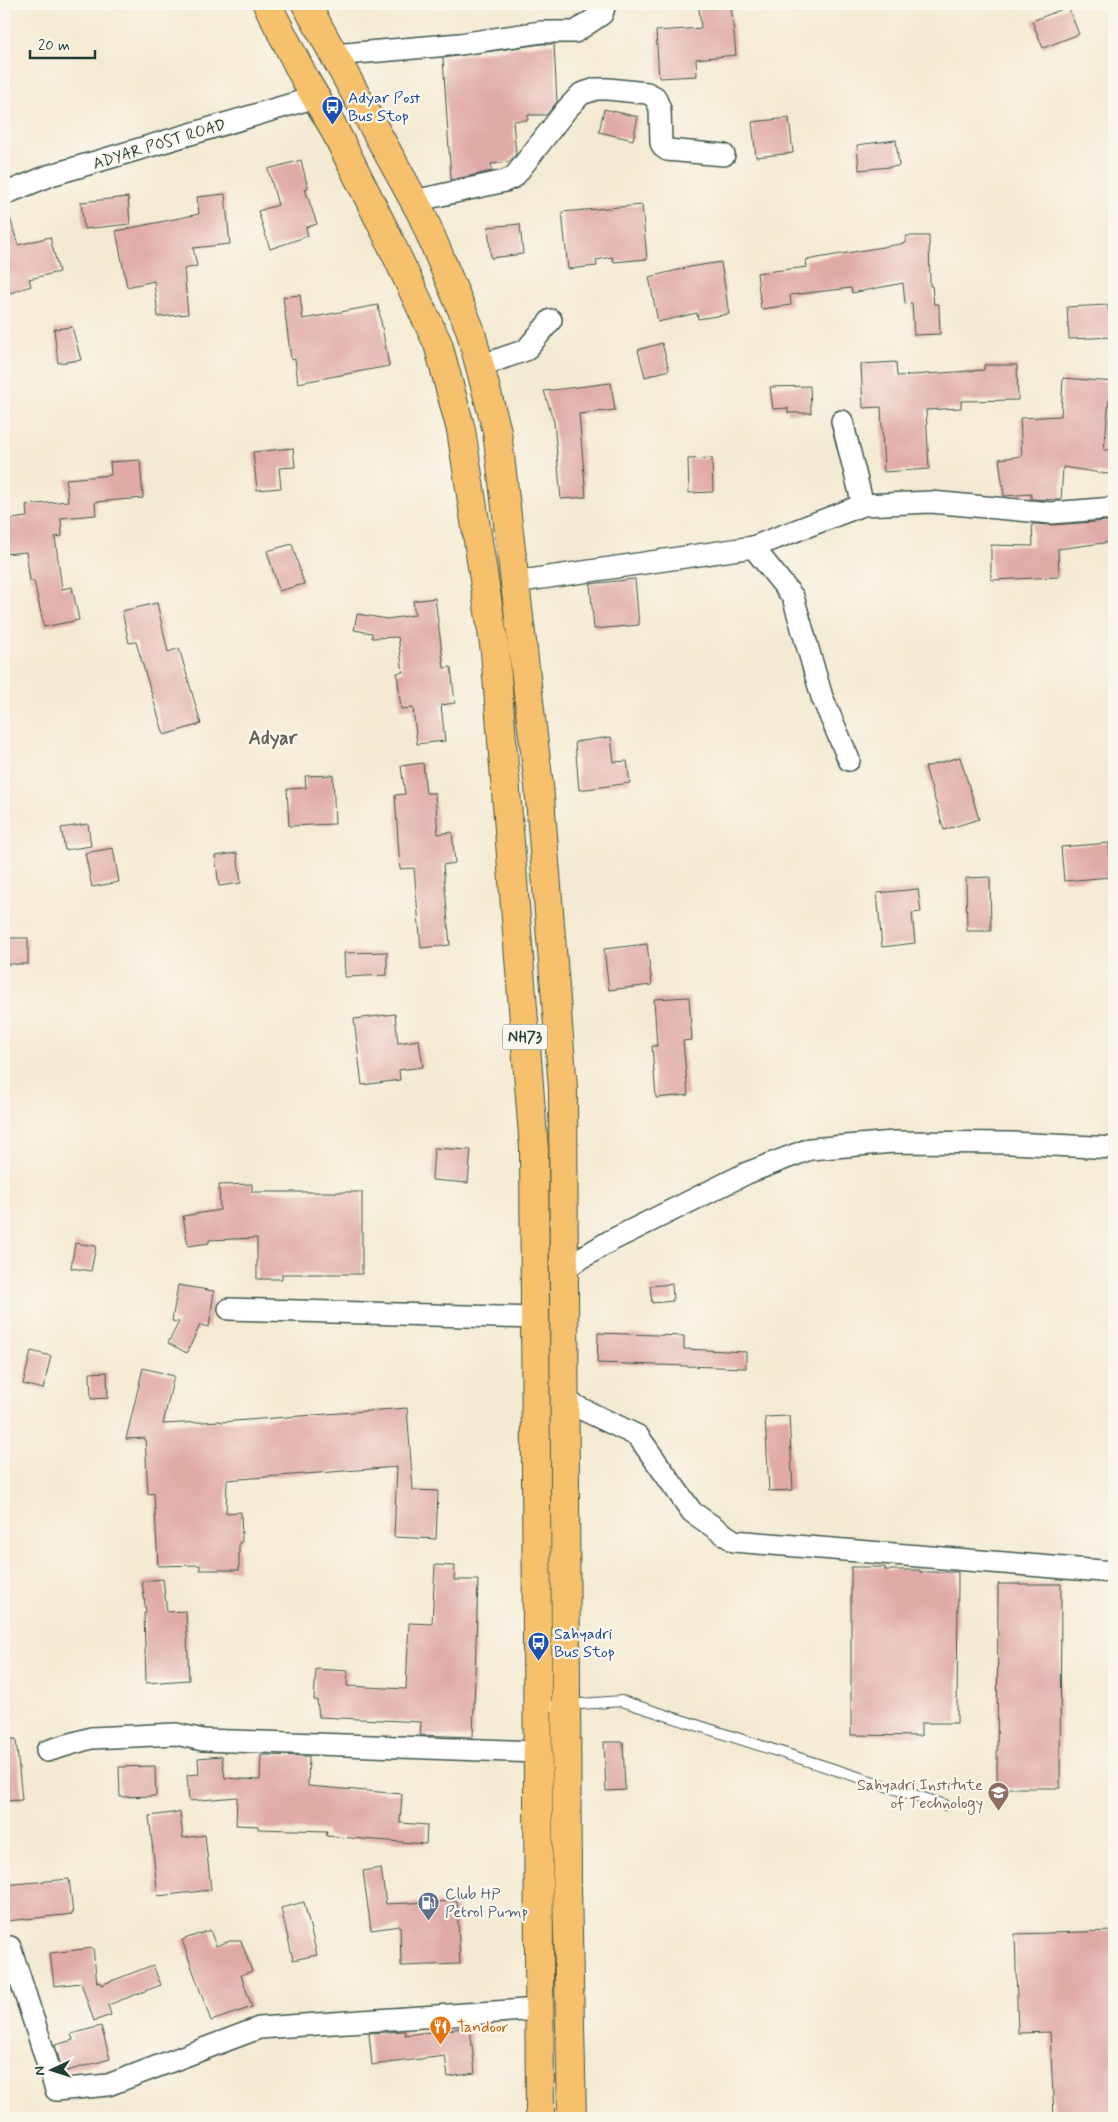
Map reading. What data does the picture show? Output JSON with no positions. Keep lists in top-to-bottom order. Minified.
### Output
{"streets":{"highway":["NH73"],"street":["ADYAR POST ROAD"]},"crossings":[["ADYAR POST ROAD","NH73"]],"districts":["Adyar"],"places":{"bus stop":["Adyar Post Bus Stop","Sahyadri Bus Stop"],"school or university":["Sahyadri Institute of Technology"],"fuel station":["Club HP Petrol Pump"],"restaurant":["Tandoor"]},"scale_bar":"20 m","north":"left"}
